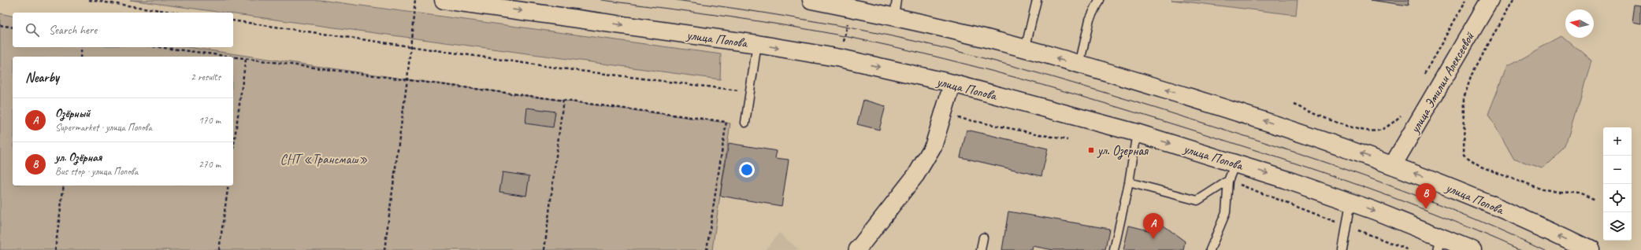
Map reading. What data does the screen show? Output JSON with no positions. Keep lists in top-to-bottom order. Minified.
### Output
{"streets":{"main road":["улица Попова","улица Эмилии Алексеевой"]},"crossings":[["улица Попова","улица Эмилии Алексеевой"]],"parks":["СНТ «Трансмаш»"],"places":{"transit":["ул. Озерная"]},"north":"left","page":{"search":"Search here","heading":["Nearby","2 results"],"list":[{"mark":"A","name":"Озёрный","note":"Supermarket · улица Попова","value":"170 m"},{"mark":"B","name":"ул. Озёрная","note":"Bus stop · улица Попова","value":"270 m"}],"map_buttons":["+","−"],"pins":["B","A"]}}
